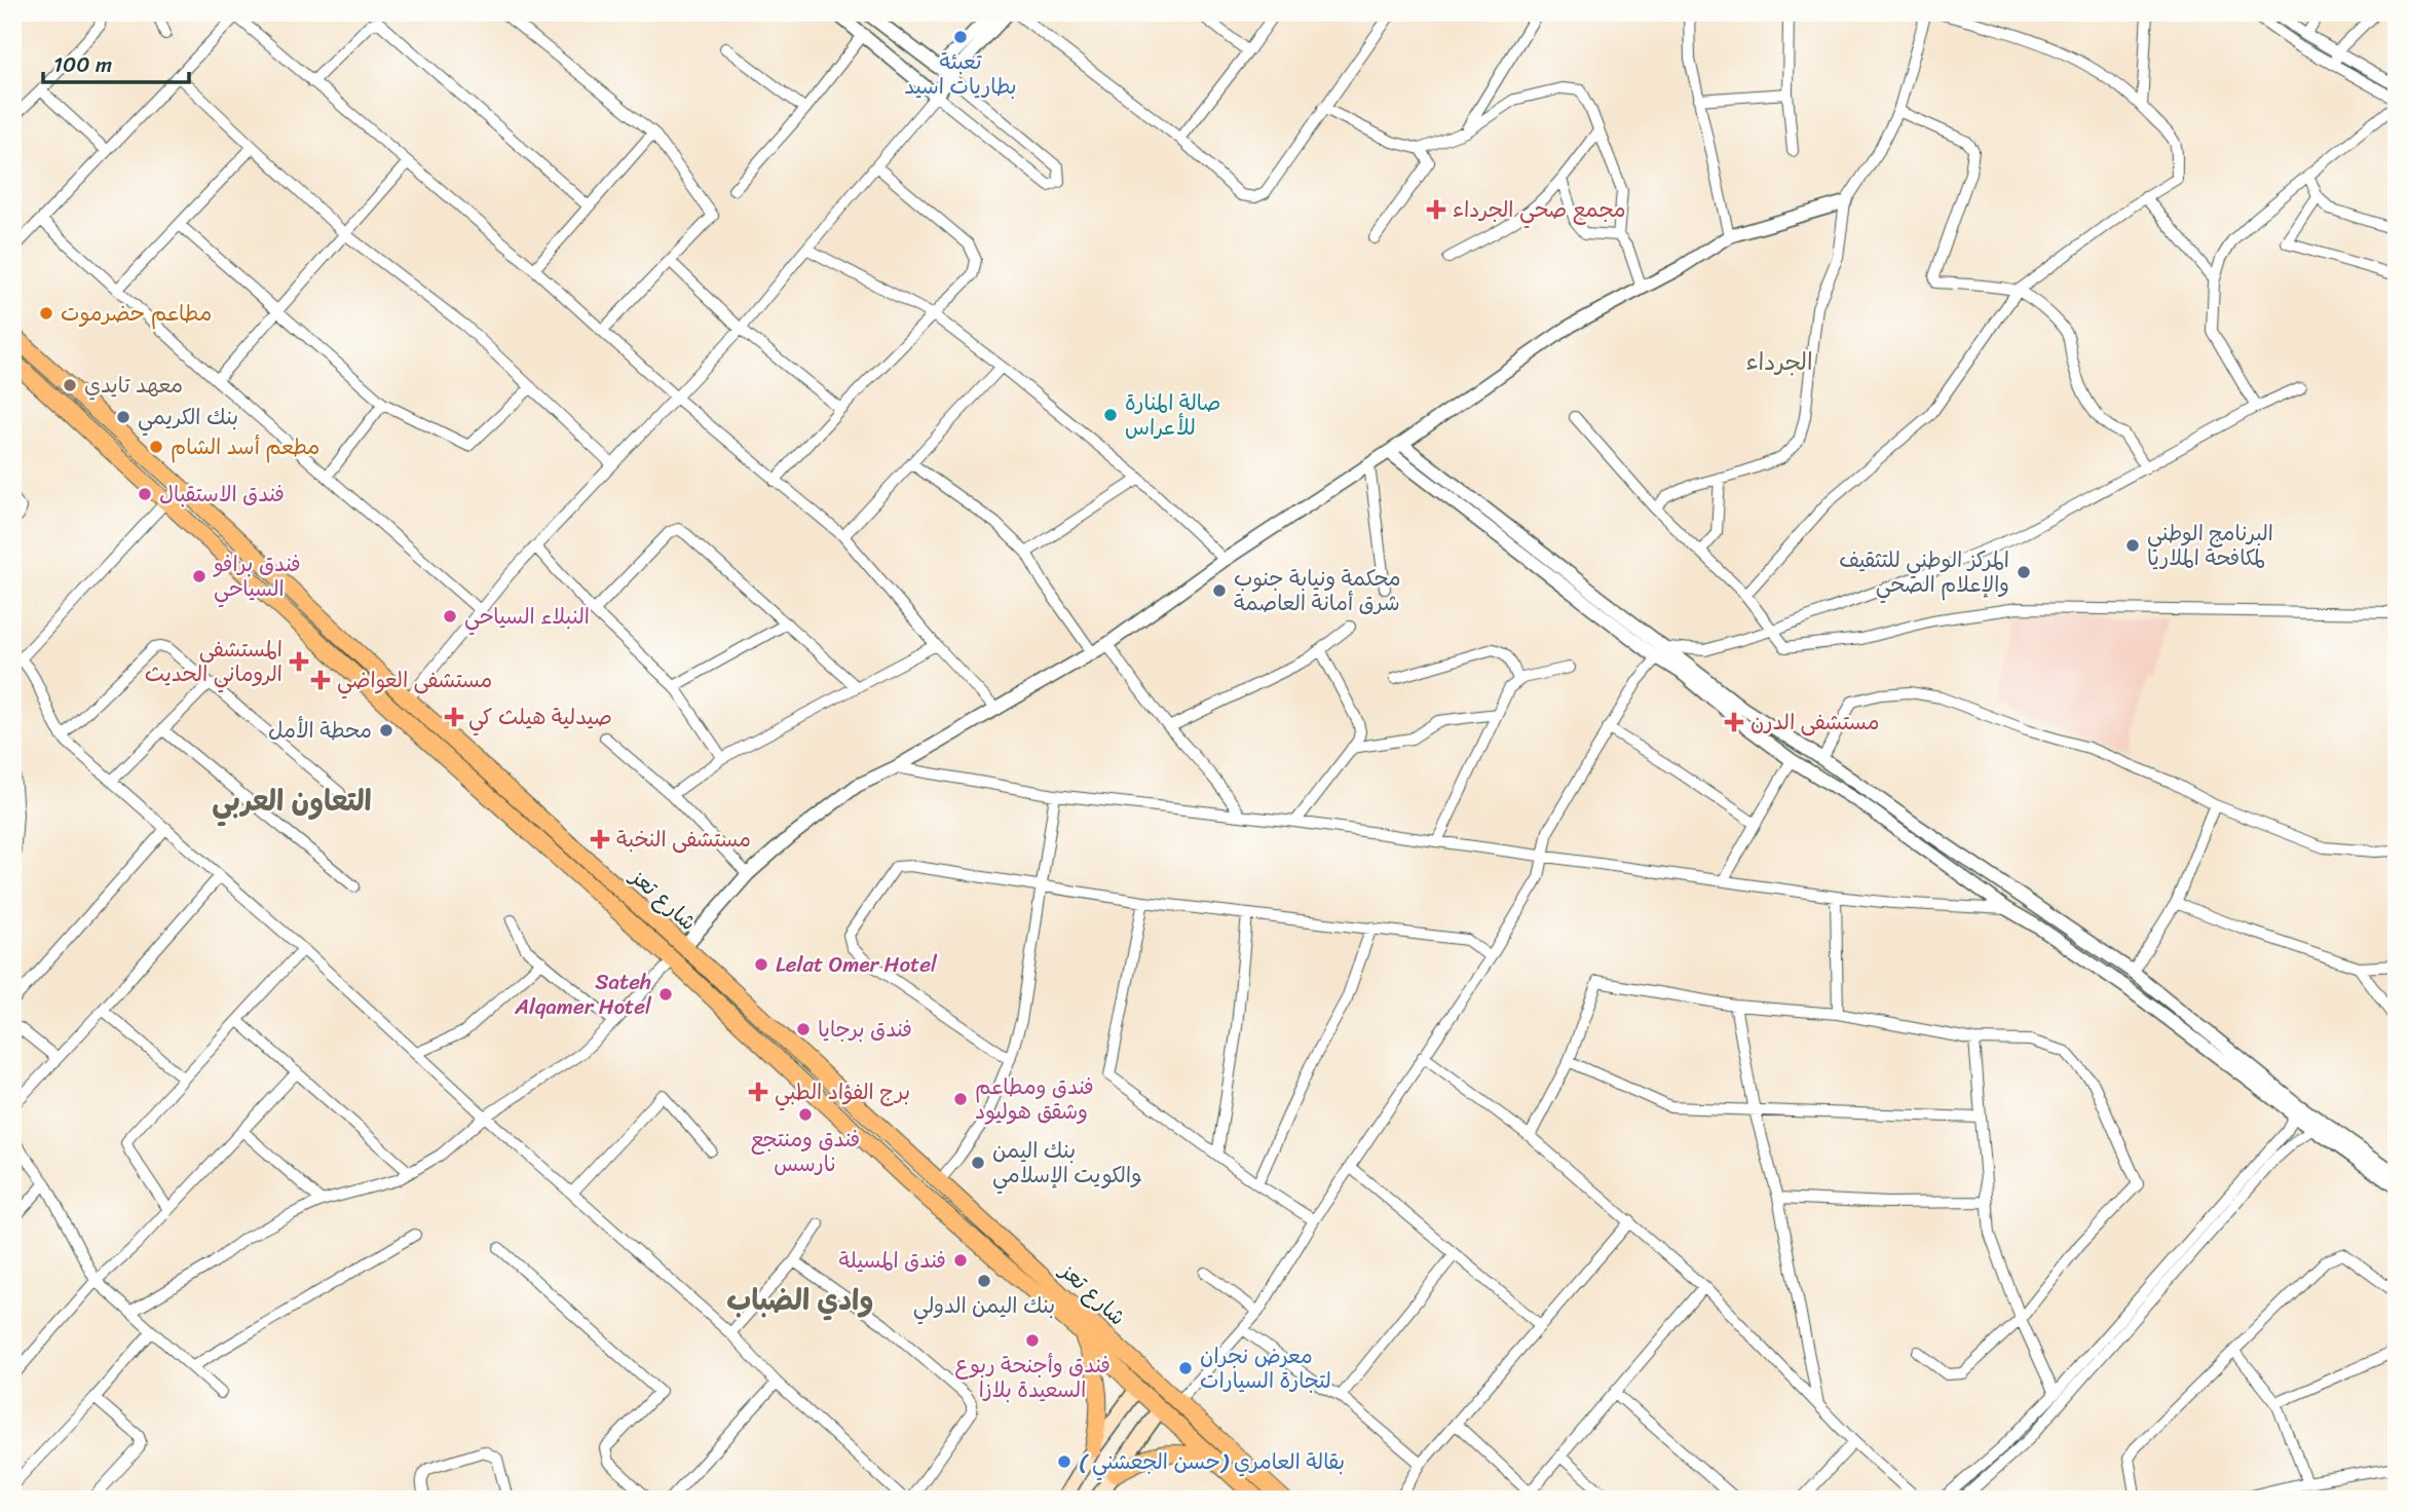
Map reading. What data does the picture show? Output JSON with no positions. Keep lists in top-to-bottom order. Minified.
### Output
{"streets":{"highway":["شارع تعز"]},"districts":["الجرداء","التعاون العربي","وادي الضباب"],"places":{"other":["تعبئة بطاريات اسيد","مطاعم حضرموت","معهد تايدي","صالة المنارة للأعراس","بنك الكريمي","مطعم أسد الشام","فندق الاستقبال","البرنامج الوطني لمكافحة الملاريا","المركز الوطني للتثقيف والإعلام الصحي","فندق برافو السياحي","محكمة ونيابة جنوب شرق أمانة العاصمة","النبلاء السياحي","محطة الأمل","Lelat Omer Hotel","Sateh Alqamer Hotel","فندق برجايا","فندق ومطاعم وشقق هوليود","فندق ومنتجع نارسس","بنك اليمن والكويت الإسلامي","فندق المسيلة","بنك اليمن الدولي","فندق وأجنحة ربوع السعيدة بلازا","معرض نجران لتجارة السيارات","بقالة العامري (حسن الجعشني )"],"health":["مجمع صحي الجرداء","المستشفى الروماني الحديث","مستشفى العواضي","صيدلية هيلث كي","مستشفى الدرن","مستشفى النخبة","برج الفؤاد الطبي"]},"scale_bar":"100 m"}
